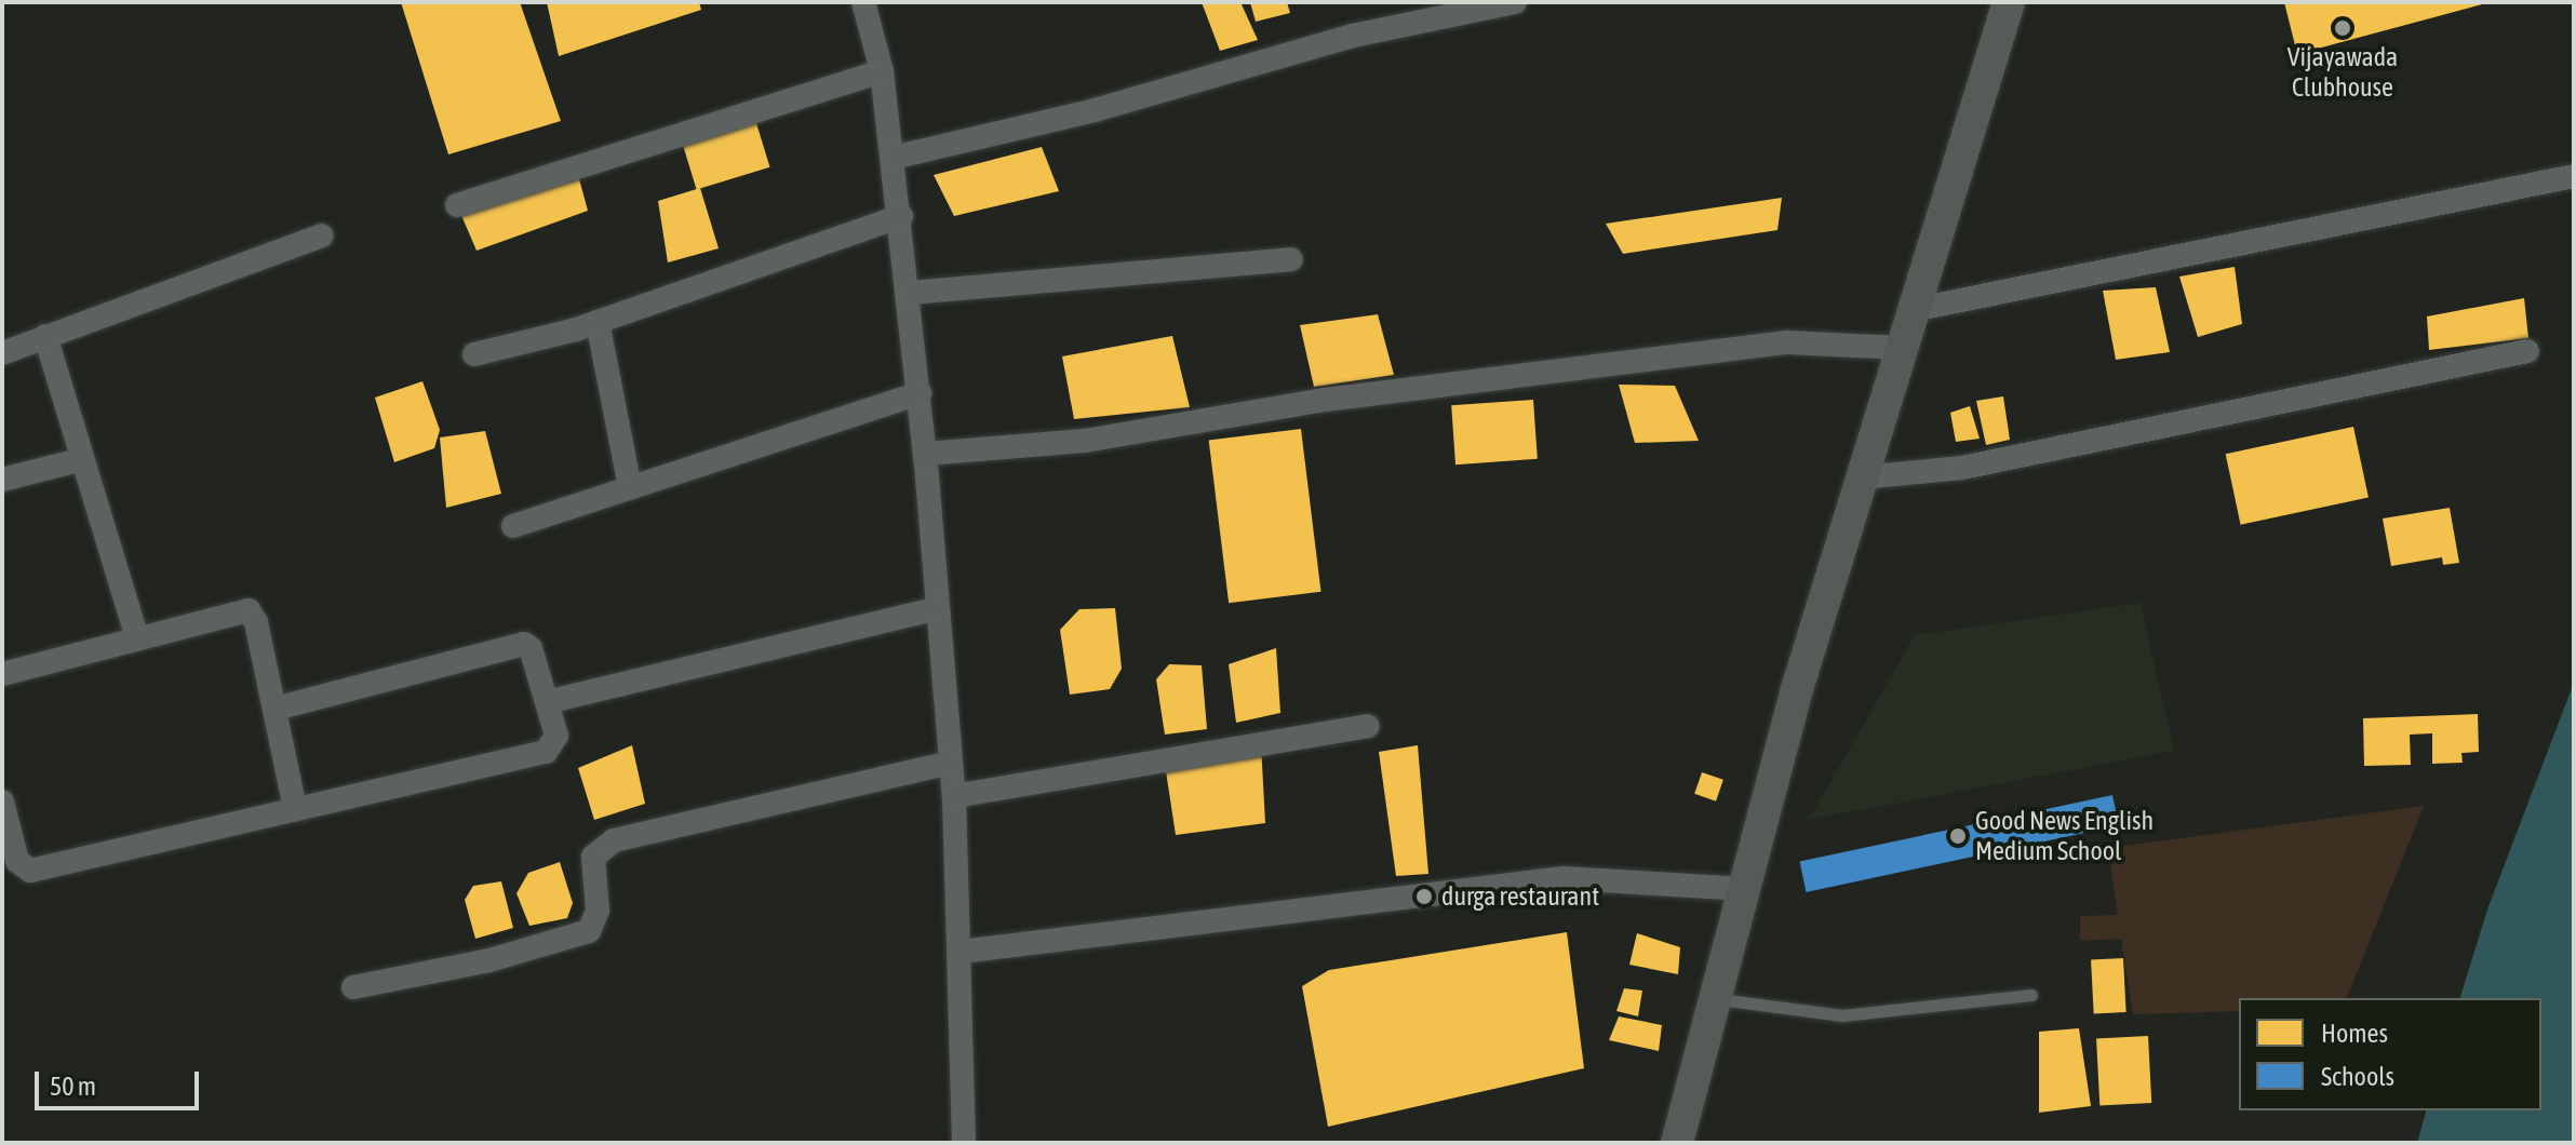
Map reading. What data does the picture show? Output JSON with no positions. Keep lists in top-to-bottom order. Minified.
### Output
{"places":["Vijayawada Clubhouse","Good News English Medium School","durga restaurant"],"legend":["Homes","Schools"],"scale_bar":"50 m"}
